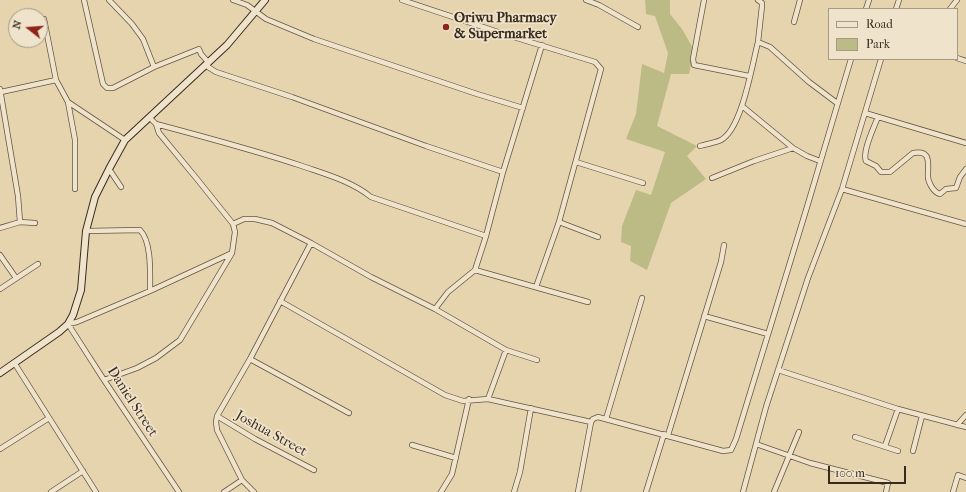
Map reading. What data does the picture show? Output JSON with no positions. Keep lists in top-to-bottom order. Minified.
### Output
{"streets":{"street":["Daniel Street","Joshua Street"]},"places":["Oriwu Pharmacy & Supermarket"],"legend":["Road","Park"],"scale_bar":"100 m","north":"left"}
